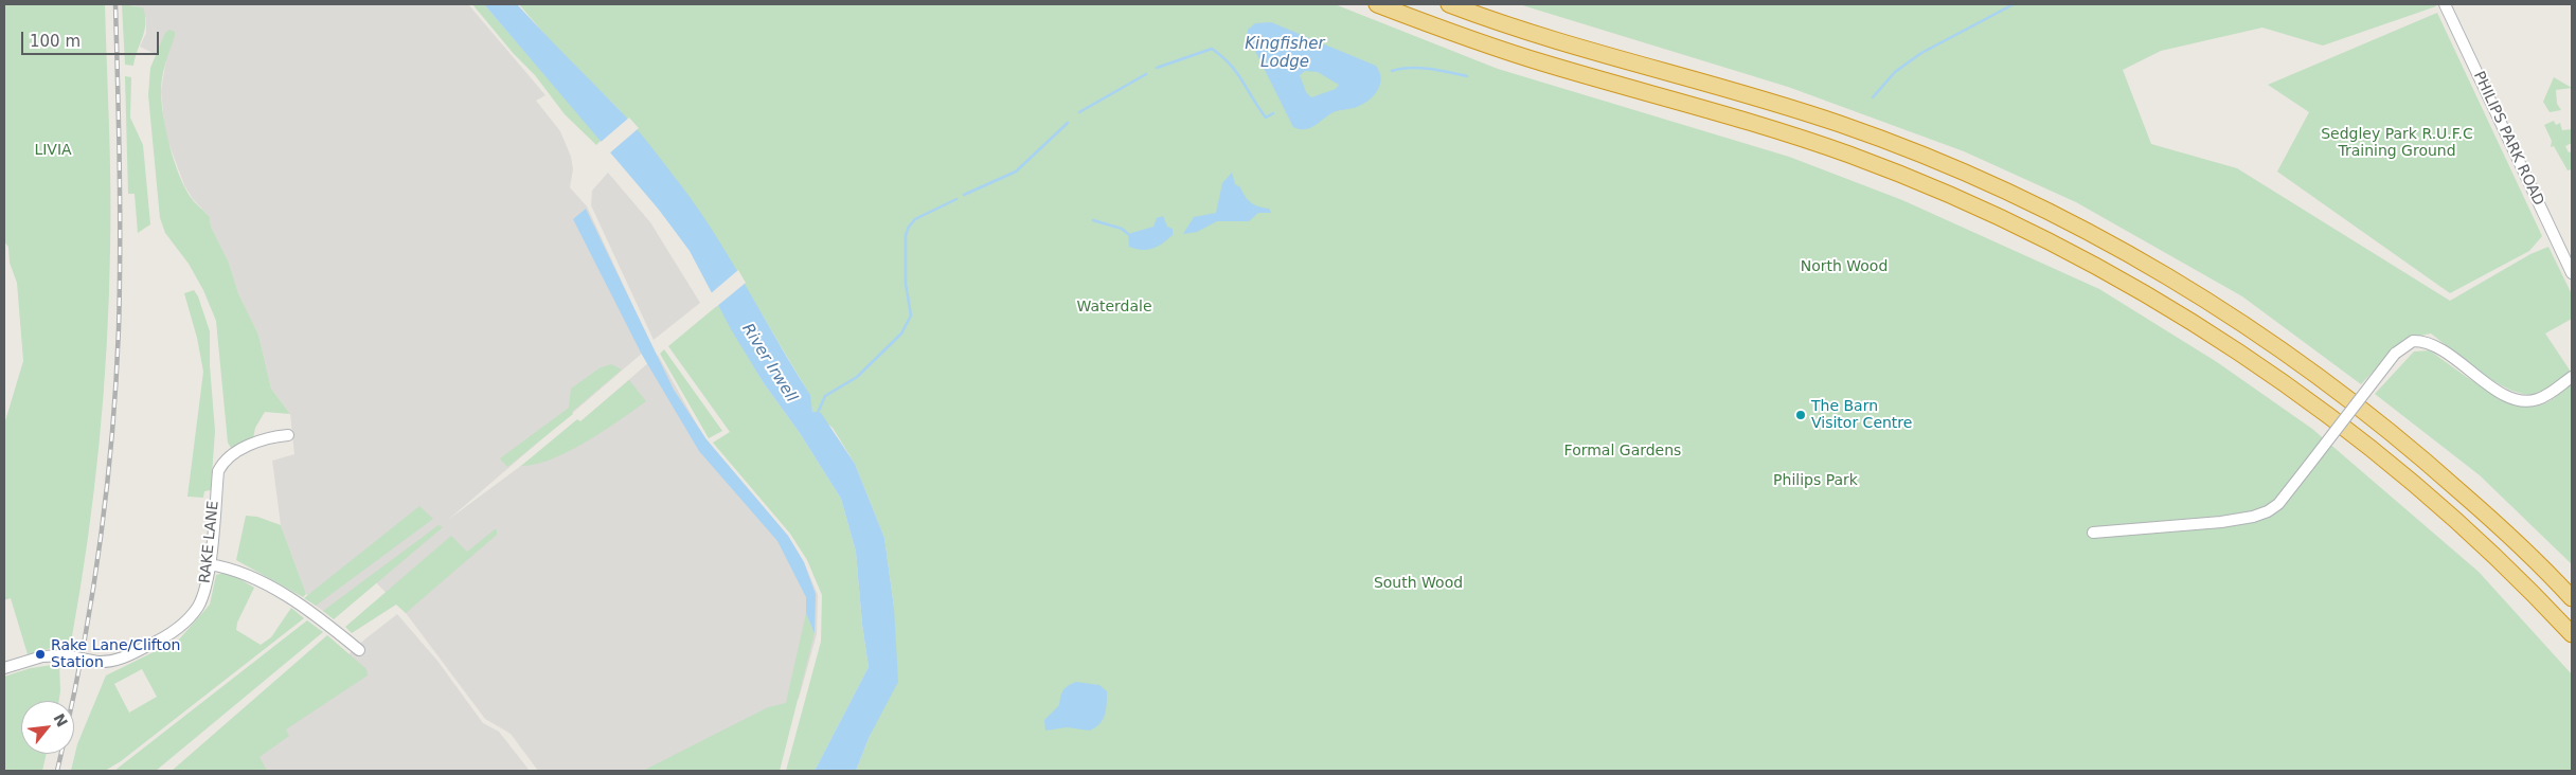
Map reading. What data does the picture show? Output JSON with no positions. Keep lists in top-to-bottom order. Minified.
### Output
{"streets":{"street":["PHILIPS PARK ROAD","RAKE LANE"]},"water":["Kingfisher Lodge","River Irwell"],"parks":["Sedgley Park R.U.F.C Training Ground","LIVIA","North Wood","Waterdale","Formal Gardens","Philips Park","South Wood"],"places":["The Barn Visitor Centre","Rake Lane/Clifton Station"],"scale_bar":"100 m","north":"top right"}
